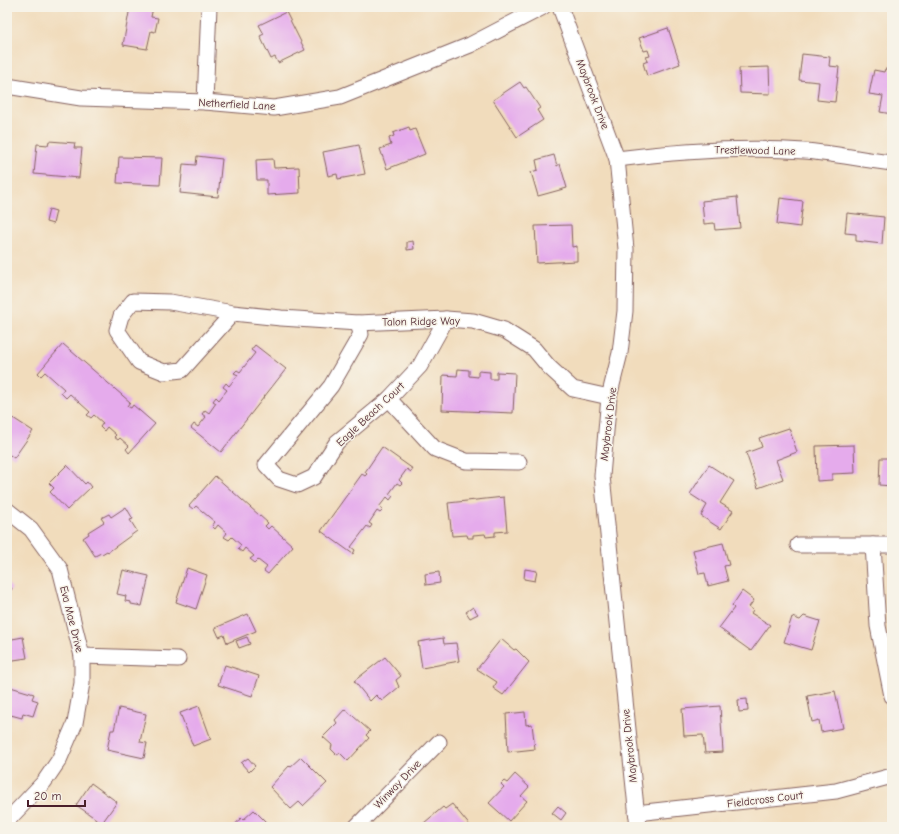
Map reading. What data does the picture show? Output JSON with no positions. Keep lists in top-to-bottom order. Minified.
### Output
{"streets":{"street":["Maybrook Drive","Netherfield Lane","Trestlewood Lane","Talon Ridge Way","Eagle Beach Court","Eva Mae Drive","Winway Drive","Fieldcross Court"]},"crossings":[["Maybrook Drive","Trestlewood Lane"],["Maybrook Drive","Talon Ridge Way"],["Maybrook Drive","Fieldcross Court"],["Talon Ridge Way","Eagle Beach Court"]],"scale_bar":"20 m"}
